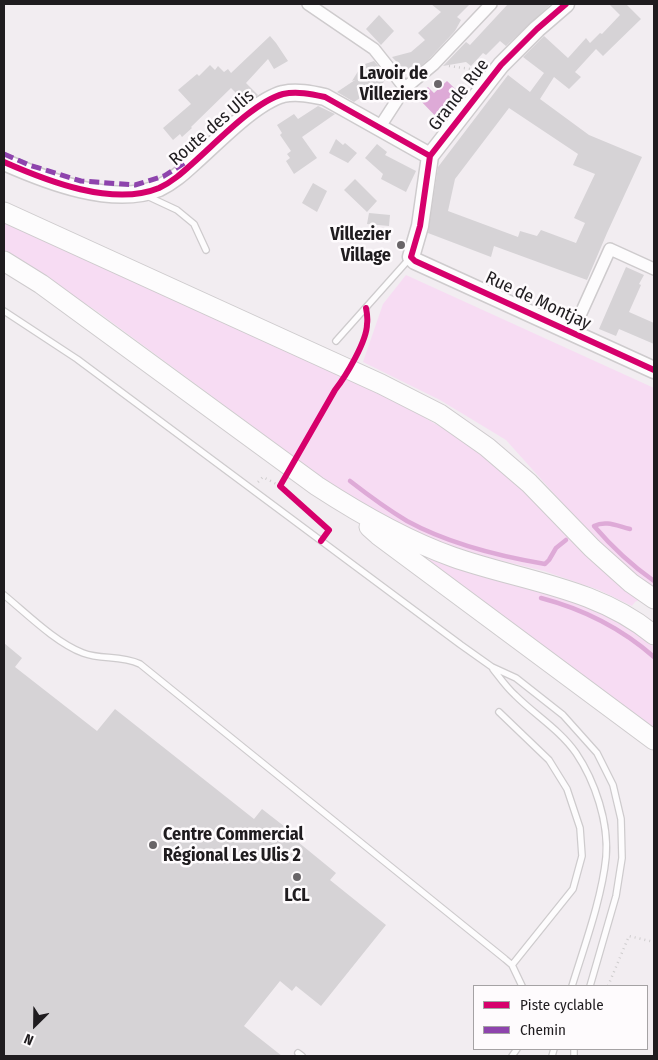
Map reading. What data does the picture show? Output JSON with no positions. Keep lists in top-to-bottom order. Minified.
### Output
{"streets":{"street":["Grande Rue","Route des Ulis","Rue de Montjay"]},"crossings":[["Grande Rue","Route des Ulis"],["Grande Rue","Rue de Montjay"]],"places":["Lavoir de Villeziers","Villezier Village","Centre Commercial Régional Les Ulis 2","LCL"],"legend":["Piste cyclable","Chemin"],"north":"bottom left"}
